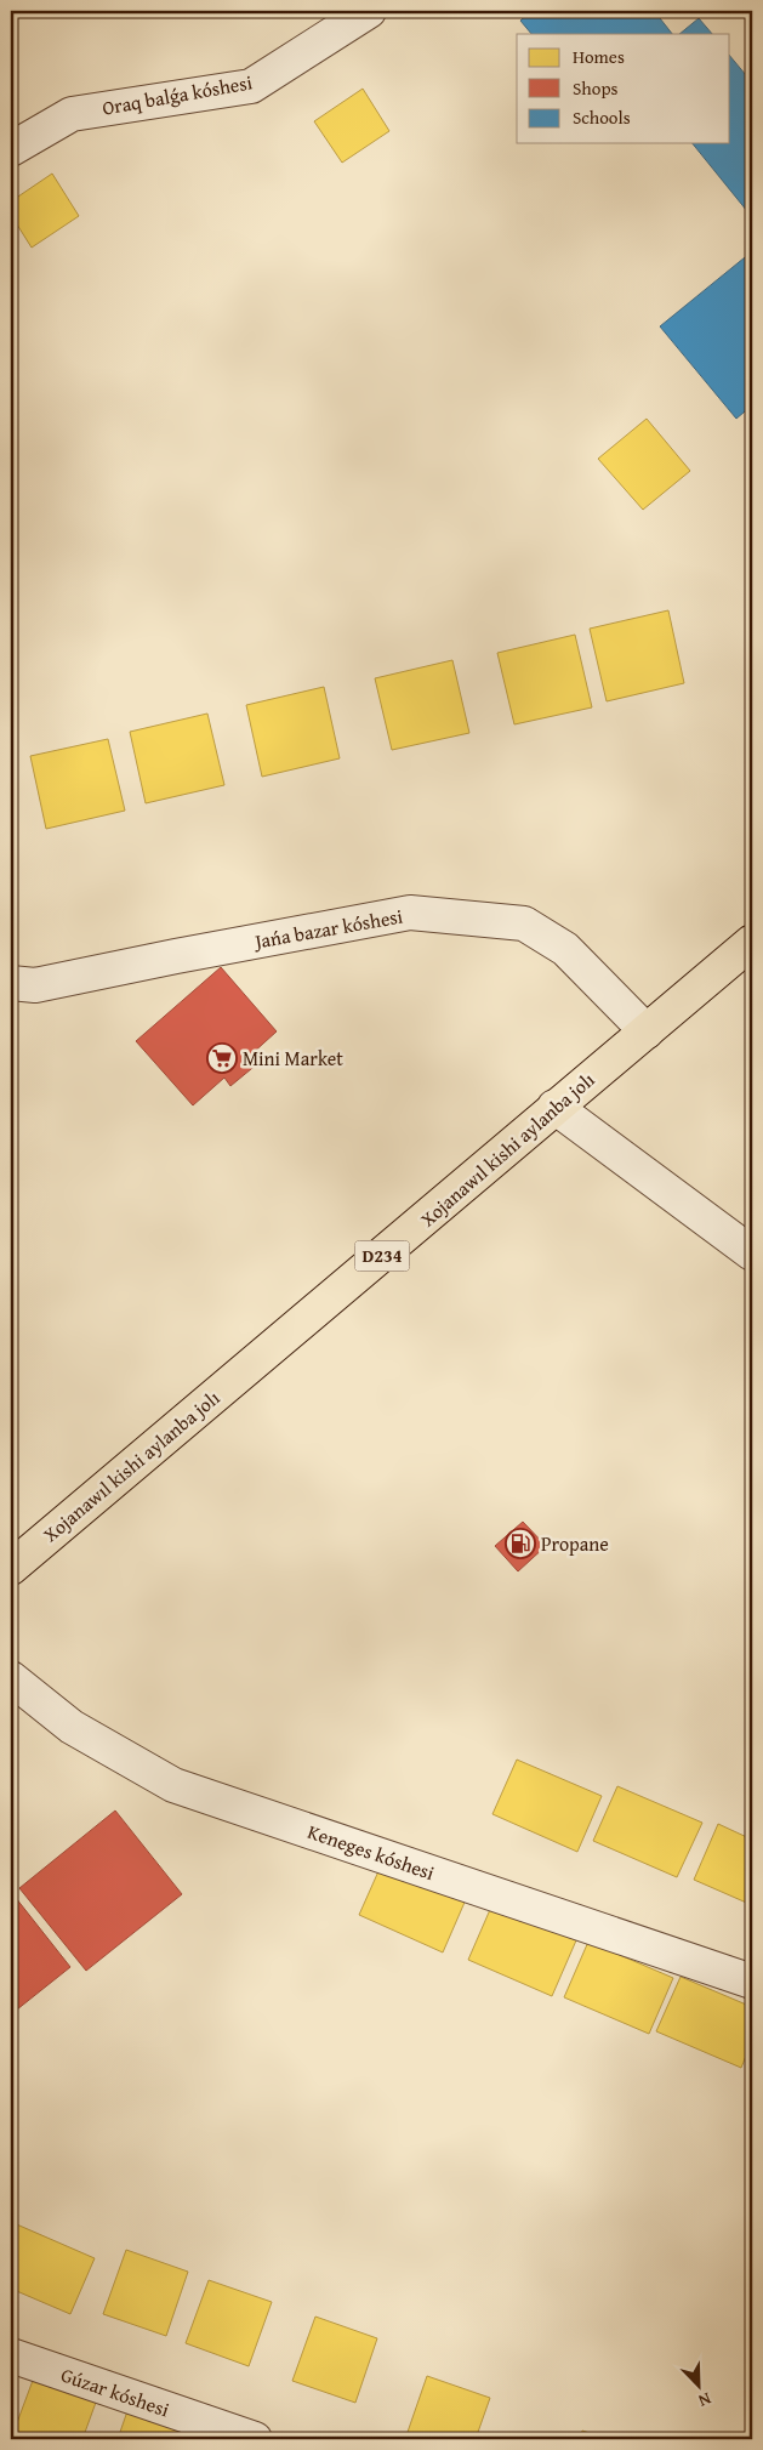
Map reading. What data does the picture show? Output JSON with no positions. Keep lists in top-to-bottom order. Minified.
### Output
{"streets":{"main road":["Xojanawıl kishi aylanba jolı","D234"],"street":["Oraq balǵa kóshesi","Jańa bazar kóshesi","Keneges kóshesi","Gúzar kóshesi"]},"crossings":[["Jańa bazar kóshesi","Xojanawıl kishi aylanba jolı"]],"places":{"supermarket":["Mini Market"],"fuel station":["Propane"]},"legend":["Homes","Shops","Schools"],"north":"bottom right"}
